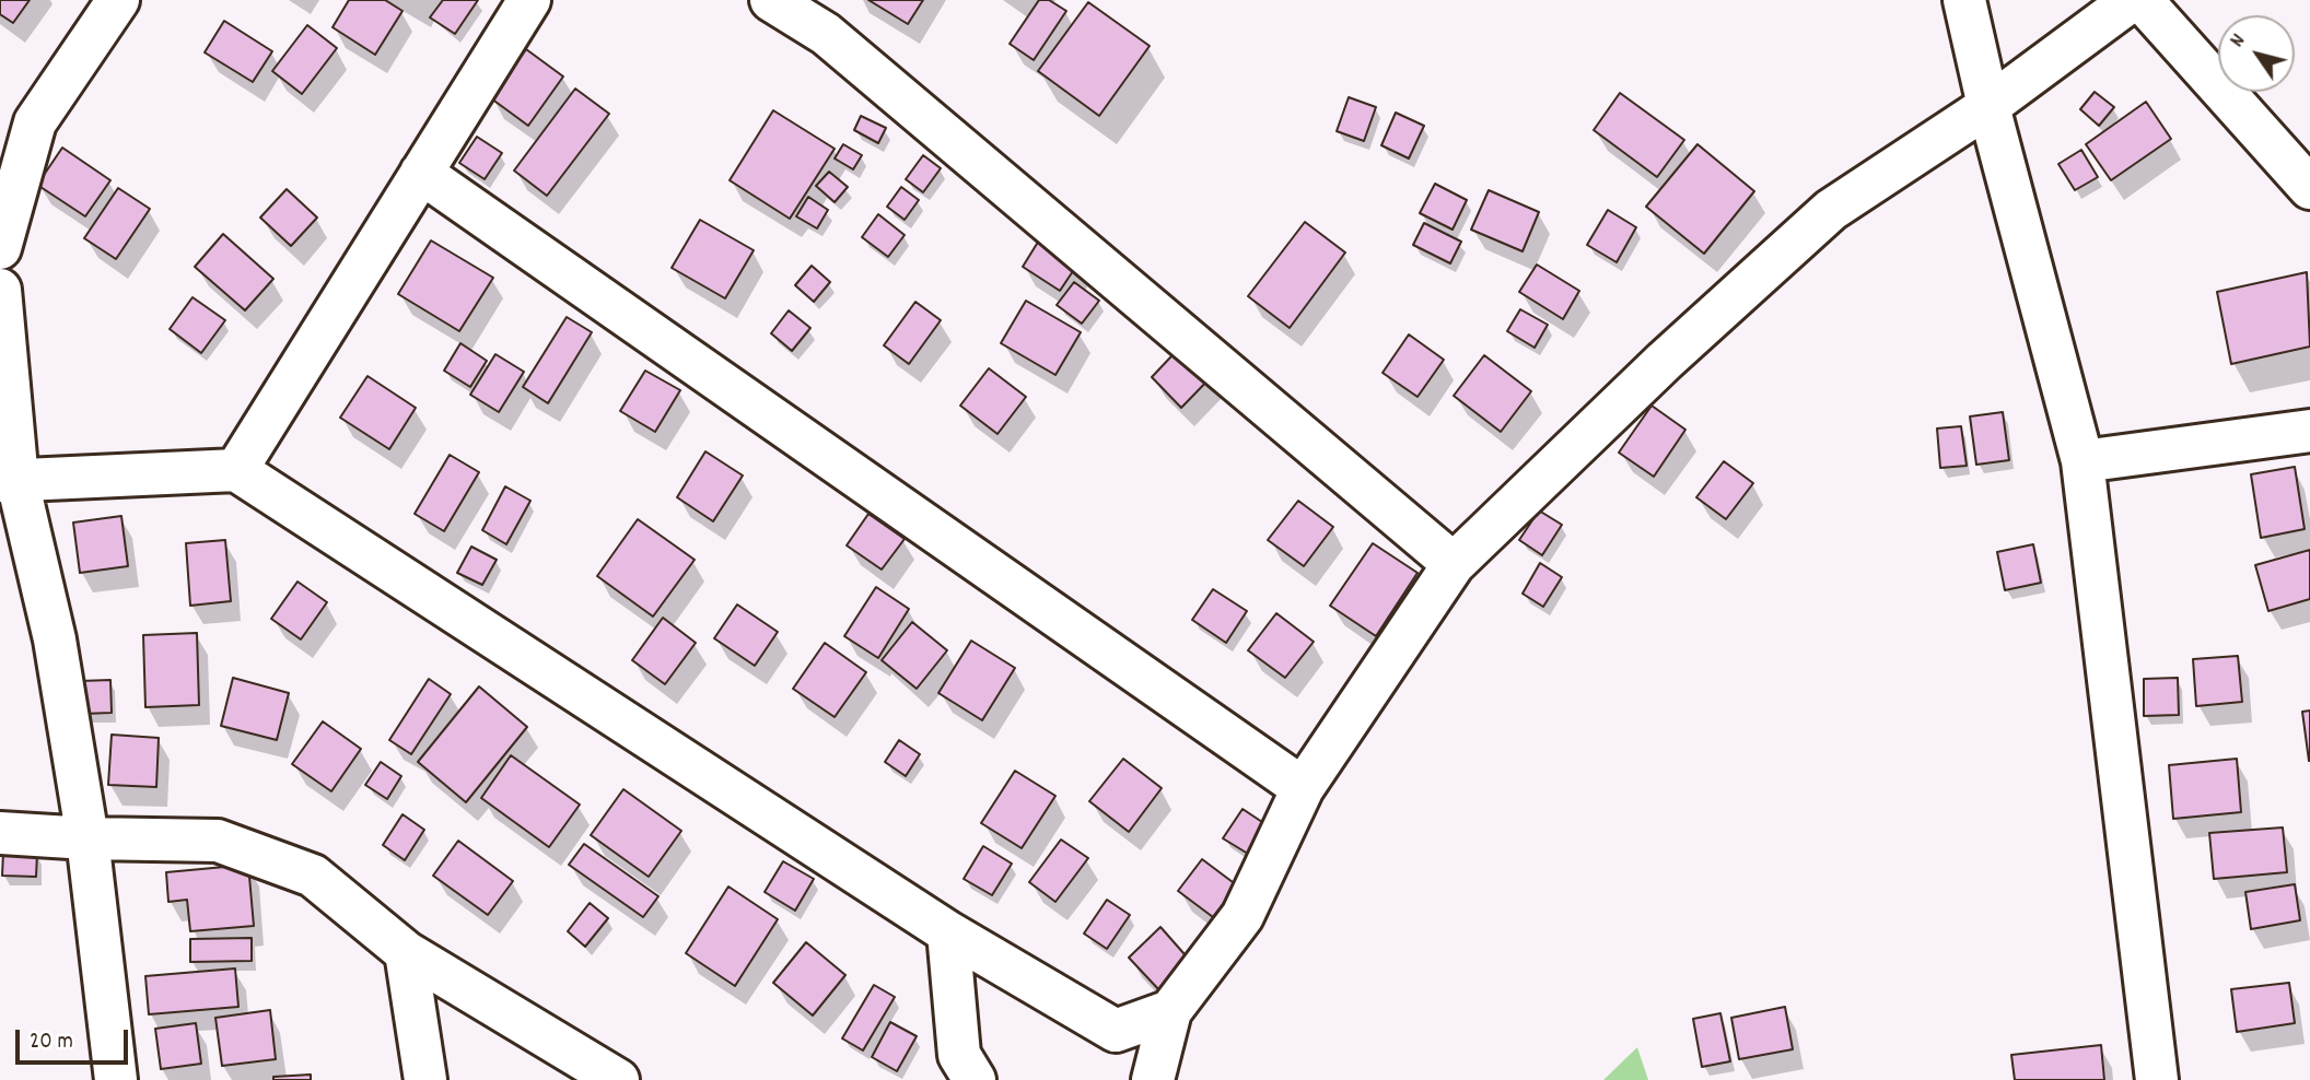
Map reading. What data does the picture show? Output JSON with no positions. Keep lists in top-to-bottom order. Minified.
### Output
{"scale_bar":"20 m","north":"top left"}
